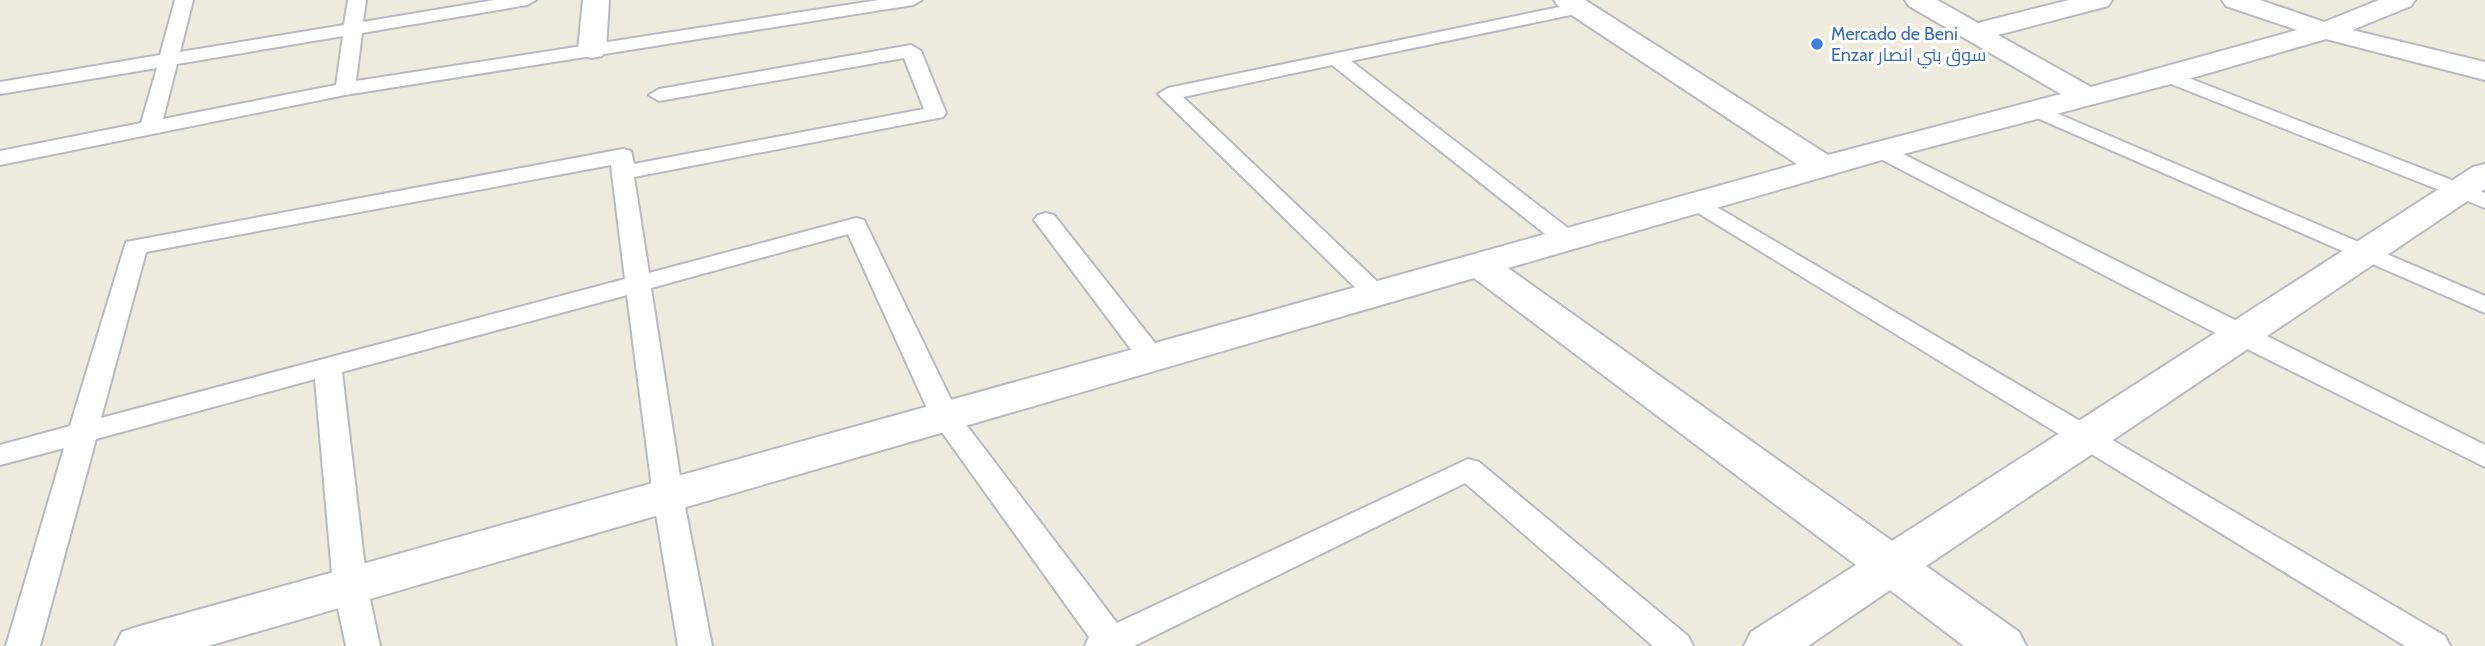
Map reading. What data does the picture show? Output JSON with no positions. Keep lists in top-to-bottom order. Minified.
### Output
{"places":["Mercado de Beni Enzar سوق بني انصار"]}
